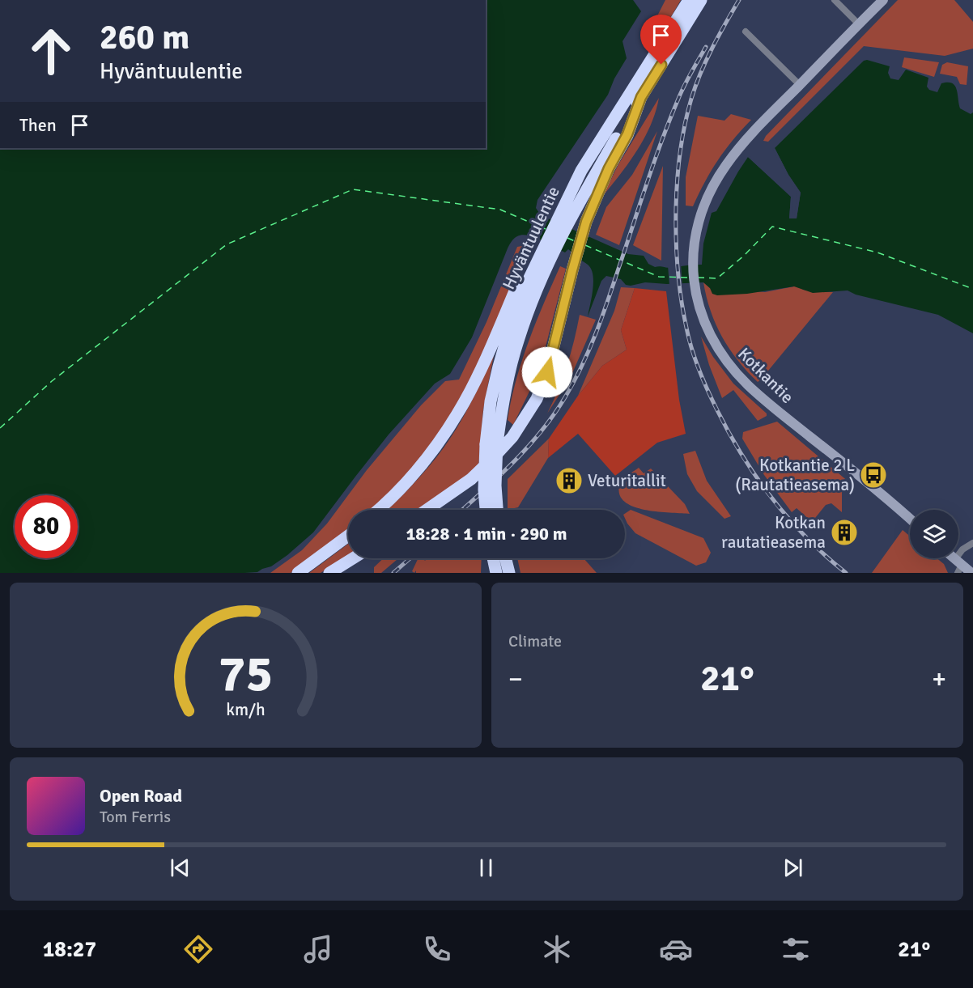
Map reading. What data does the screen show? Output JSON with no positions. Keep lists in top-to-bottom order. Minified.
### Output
{"streets":{"highway":["Hyväntuulentie"],"street":["Kotkantie"]},"places":{"bus stop":["Kotkantie 2 L (Rautatieasema)"],"building":["Veturitallit","Kotkan rautatieasema"]},"page":{"turn":["260 m","Hyväntuulentie"],"then":"Then","limit":"80","trip":"18:28 · 1 min · 290 m","tile":"Climate","heat":["−","21°","+"],"song":["Open Road","Tom Ferris"],"tabs":["18:27","21°"],"gauge":["75","km/h"]}}
